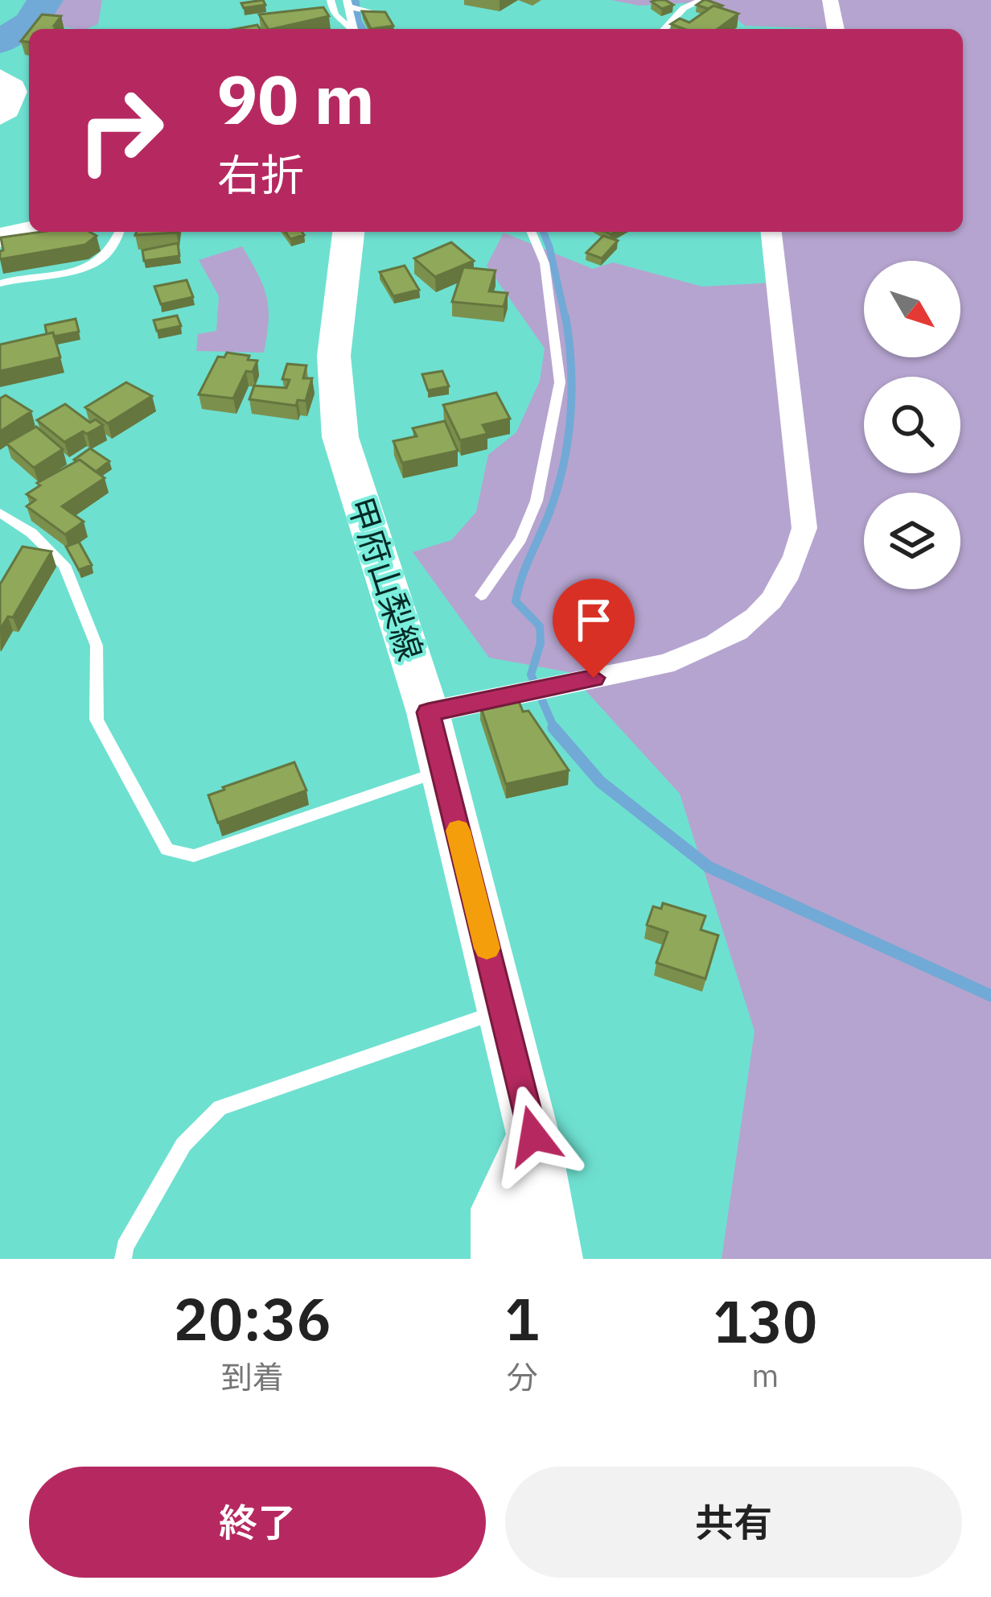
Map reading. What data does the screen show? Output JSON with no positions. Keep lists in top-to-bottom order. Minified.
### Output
{"streets":{"main road":["甲府山梨線"]},"north":"bottom right","page":{"turn":["90 m","右折"],"eta":["20:36","到着","1","分","130","m"],"buttons":["終了","共有"]}}
